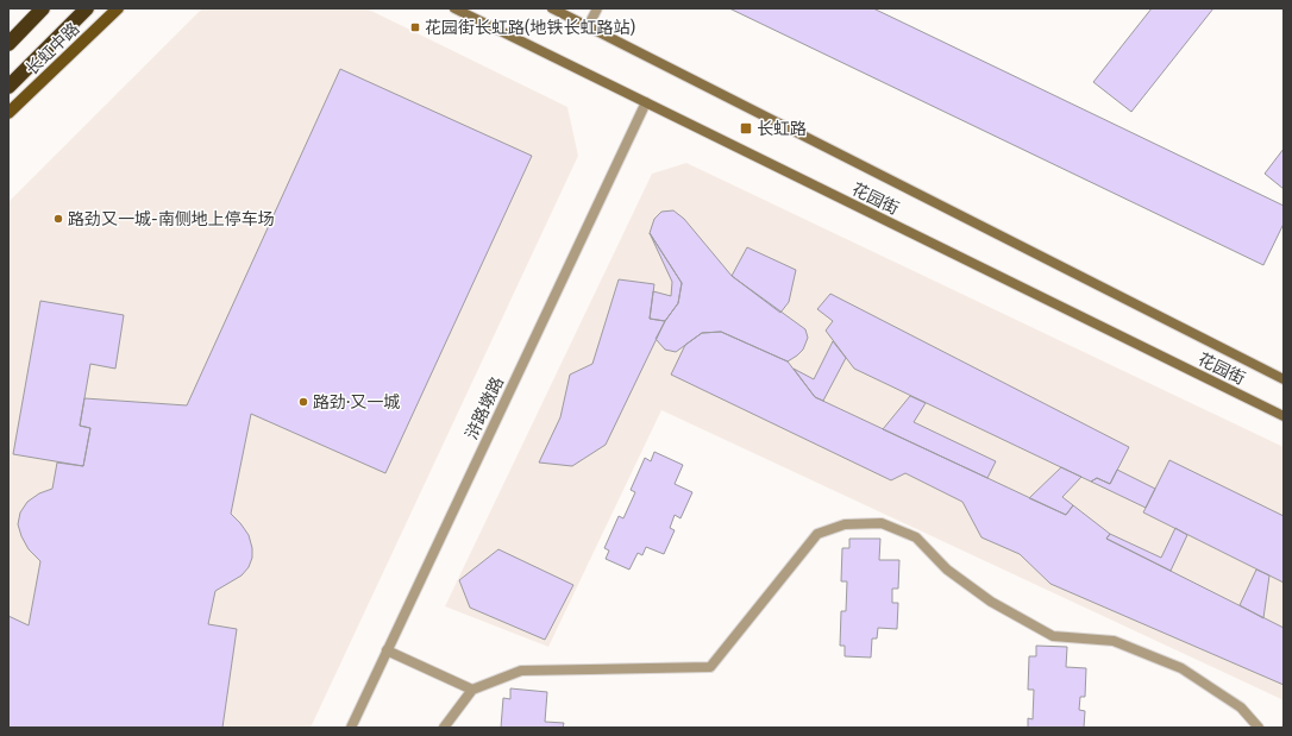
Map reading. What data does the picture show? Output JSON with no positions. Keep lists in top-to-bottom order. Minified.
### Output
{"streets":{"main road":["长虹中路","花园街"],"street":["浒路墩路"]},"crossings":[["花园街","浒路墩路"]],"places":{"transit":["花园街长虹路(地铁长虹路站)","长虹路"],"other":["路劲又一城-南侧地上停车场","路劲·又一城"]}}
